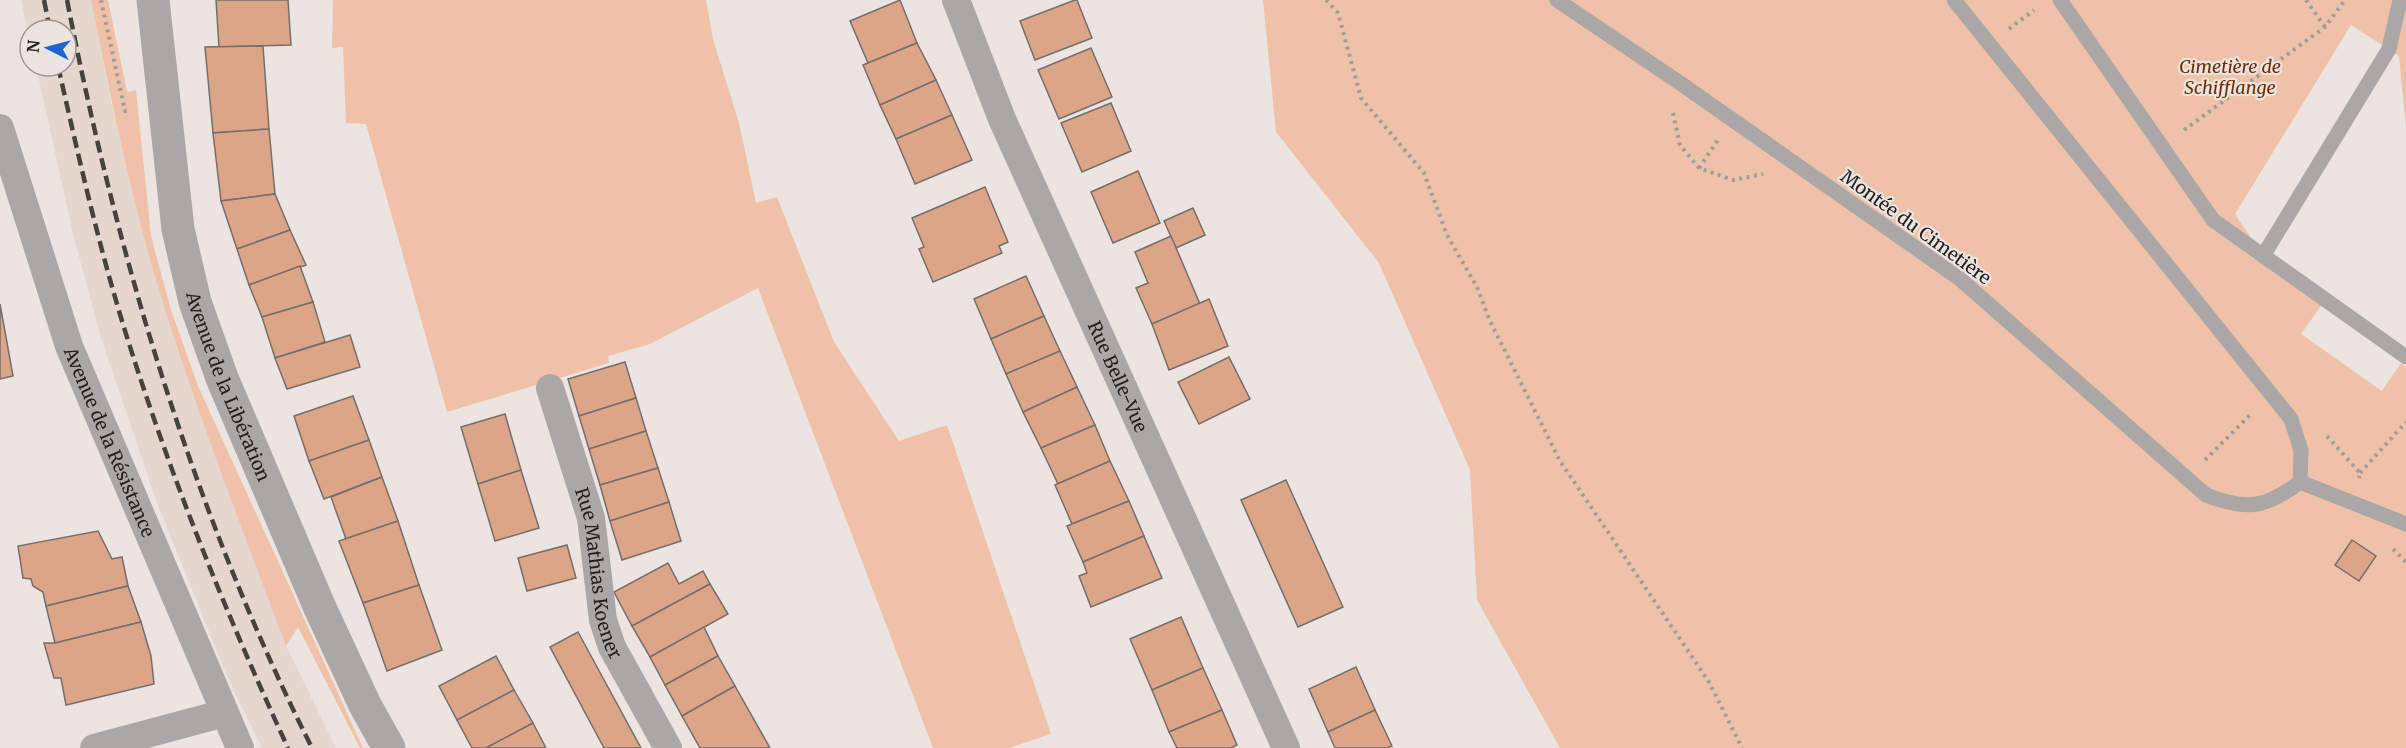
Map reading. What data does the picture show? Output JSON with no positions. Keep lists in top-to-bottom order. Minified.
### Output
{"streets":{"street":["Rue Belle-Vue","Avenue de la Libération","Avenue de la Résistance","Rue Mathias Koener"],"lane":["Montée du Cimetière"]},"parks":["Cimetière de Schifflange"],"north":"left"}
